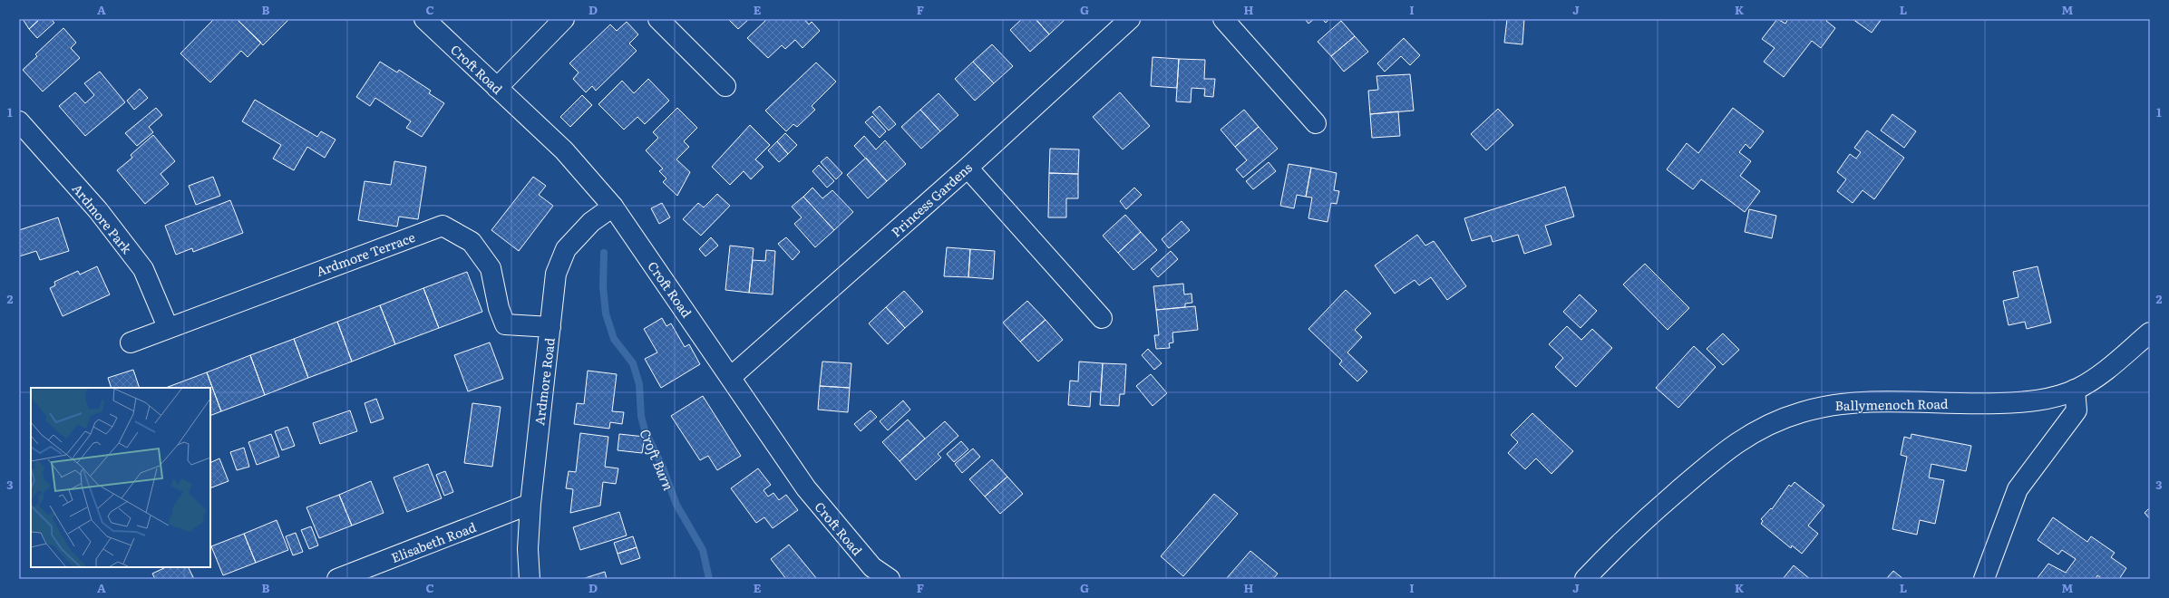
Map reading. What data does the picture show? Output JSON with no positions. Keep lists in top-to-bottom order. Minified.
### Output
{"streets":{"street":["Croft Road","Princess Gardens","Ardmore Park","Ardmore Terrace","Ardmore Road","Ballymenoch Road","Elisabeth Road"]},"crossings":[["Croft Road","Princess Gardens"],["Croft Road","Ardmore Road"],["Ardmore Park","Ardmore Terrace"],["Ardmore Terrace","Ardmore Road"],["Ardmore Road","Elisabeth Road"]],"water":["Croft Burn"],"grid":{"columns":["A","B","C","D","E","F","G","H","I","J","K","L","M"],"rows":["1","2","3"]}}
